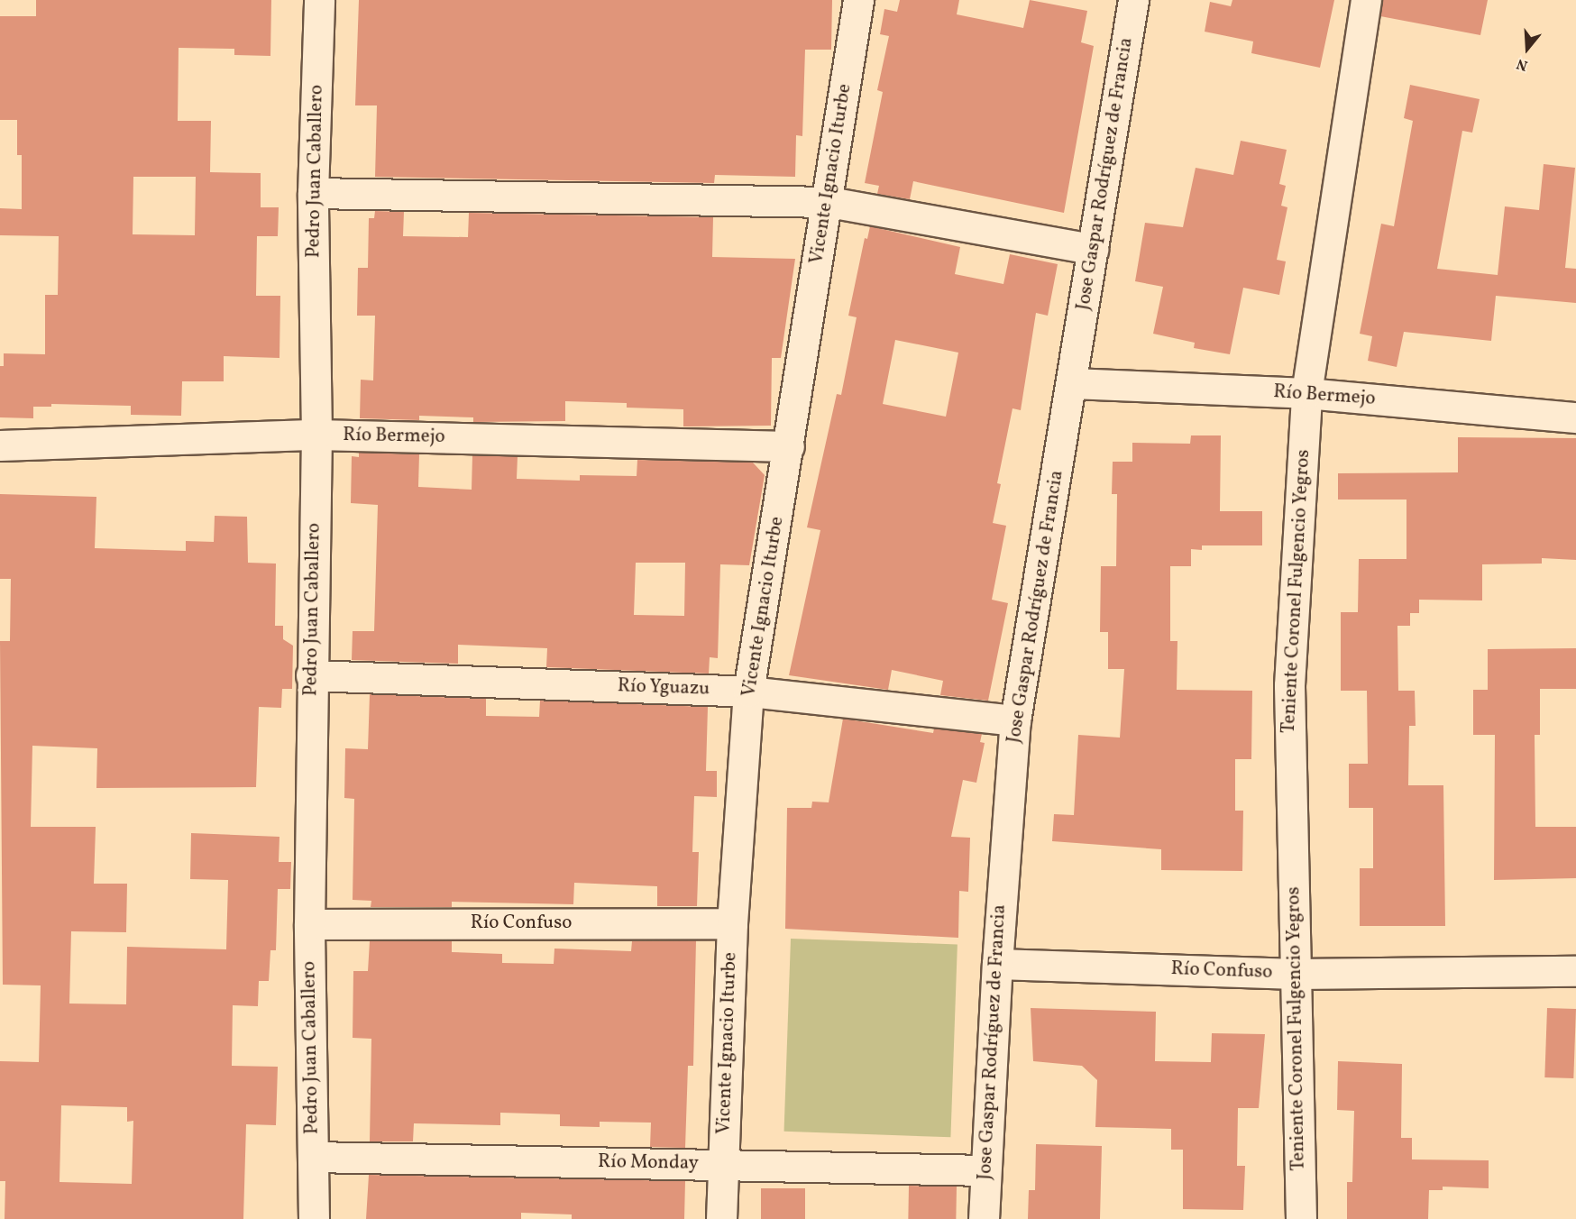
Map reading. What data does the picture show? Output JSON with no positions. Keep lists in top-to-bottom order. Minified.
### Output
{"streets":{"street":["Pedro Juan Caballero","Vicente Ignacio Iturbe","Jose Gaspar Rodríguez de Francia","Río Bermejo","Teniente Coronel Fulgencio Yegros","Río Yguazu","Río Confuso","Río Monday"]},"crossings":[["Pedro Juan Caballero","Río Bermejo"],["Pedro Juan Caballero","Río Yguazu"],["Pedro Juan Caballero","Río Confuso"],["Pedro Juan Caballero","Río Monday"],["Vicente Ignacio Iturbe","Río Bermejo"],["Vicente Ignacio Iturbe","Río Yguazu"],["Vicente Ignacio Iturbe","Río Confuso"],["Vicente Ignacio Iturbe","Río Monday"],["Jose Gaspar Rodríguez de Francia","Río Bermejo"],["Jose Gaspar Rodríguez de Francia","Río Yguazu"],["Jose Gaspar Rodríguez de Francia","Río Confuso"],["Jose Gaspar Rodríguez de Francia","Río Monday"],["Río Bermejo","Teniente Coronel Fulgencio Yegros"],["Teniente Coronel Fulgencio Yegros","Río Confuso"]],"north":"bottom"}
